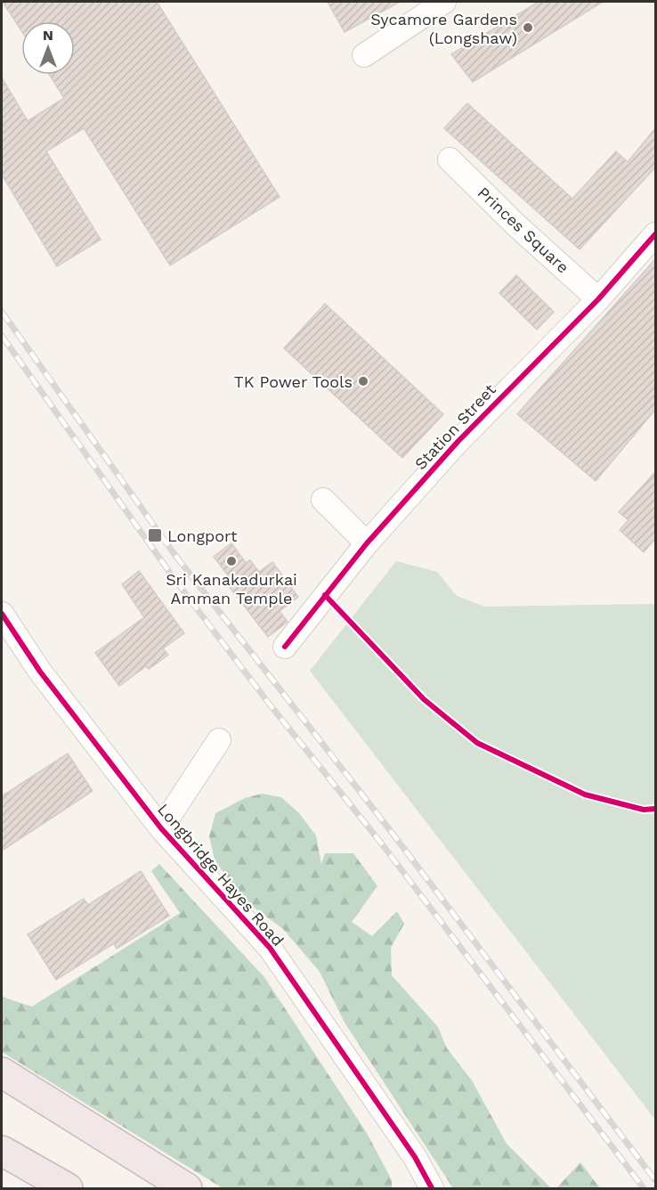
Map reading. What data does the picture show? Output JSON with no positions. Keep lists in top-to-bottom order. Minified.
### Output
{"streets":{"street":["Princes Square","Station Street","Longbridge Hayes Road"]},"crossings":[["Princes Square","Station Street"]],"places":{"other":["Sycamore Gardens (Longshaw)","TK Power Tools","Sri Kanakadurkai Amman Temple"],"transit":["Longport"]},"north":"top"}
